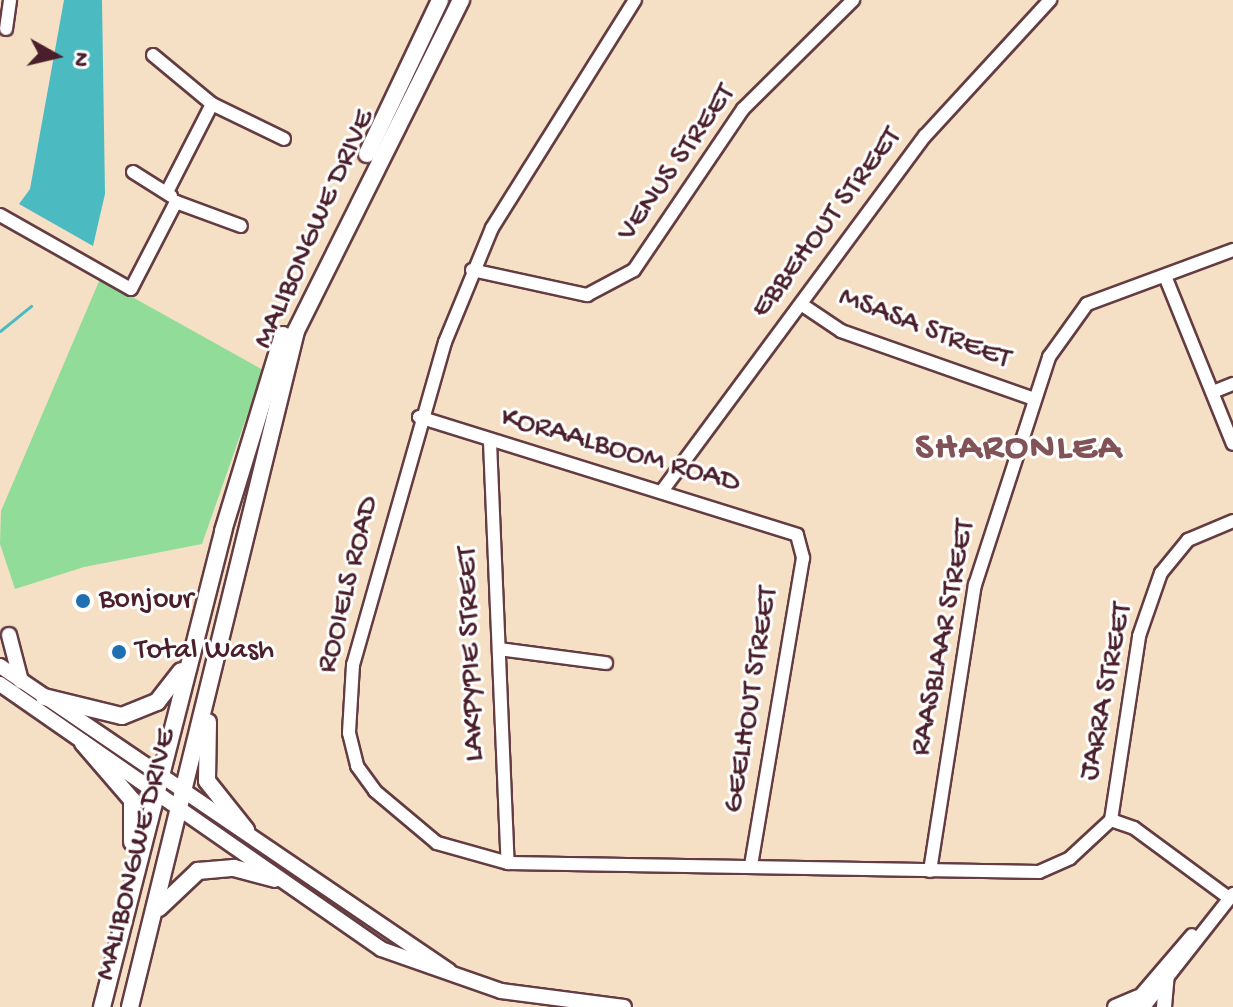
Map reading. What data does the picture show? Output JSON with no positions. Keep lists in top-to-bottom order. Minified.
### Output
{"streets":{"main road":["MALIBONGWE DRIVE"],"street":["VENUS STREET","EBBEHOUT STREET","MSASA STREET","KORAALBOOM ROAD","ROOIELS ROAD","RAASBLAAR STREET","LAKPYPIE STREET","JARRA STREET","GEELHOUT STREET"]},"crossings":[["VENUS STREET","ROOIELS ROAD"],["EBBEHOUT STREET","MSASA STREET"],["EBBEHOUT STREET","KORAALBOOM ROAD"],["MSASA STREET","RAASBLAAR STREET"],["KORAALBOOM ROAD","ROOIELS ROAD"],["KORAALBOOM ROAD","LAKPYPIE STREET"],["KORAALBOOM ROAD","GEELHOUT STREET"],["ROOIELS ROAD","RAASBLAAR STREET"],["ROOIELS ROAD","LAKPYPIE STREET"],["ROOIELS ROAD","JARRA STREET"],["ROOIELS ROAD","GEELHOUT STREET"]],"districts":["SHARONLEA"],"places":["Bonjour","Total Wash"],"north":"right"}
